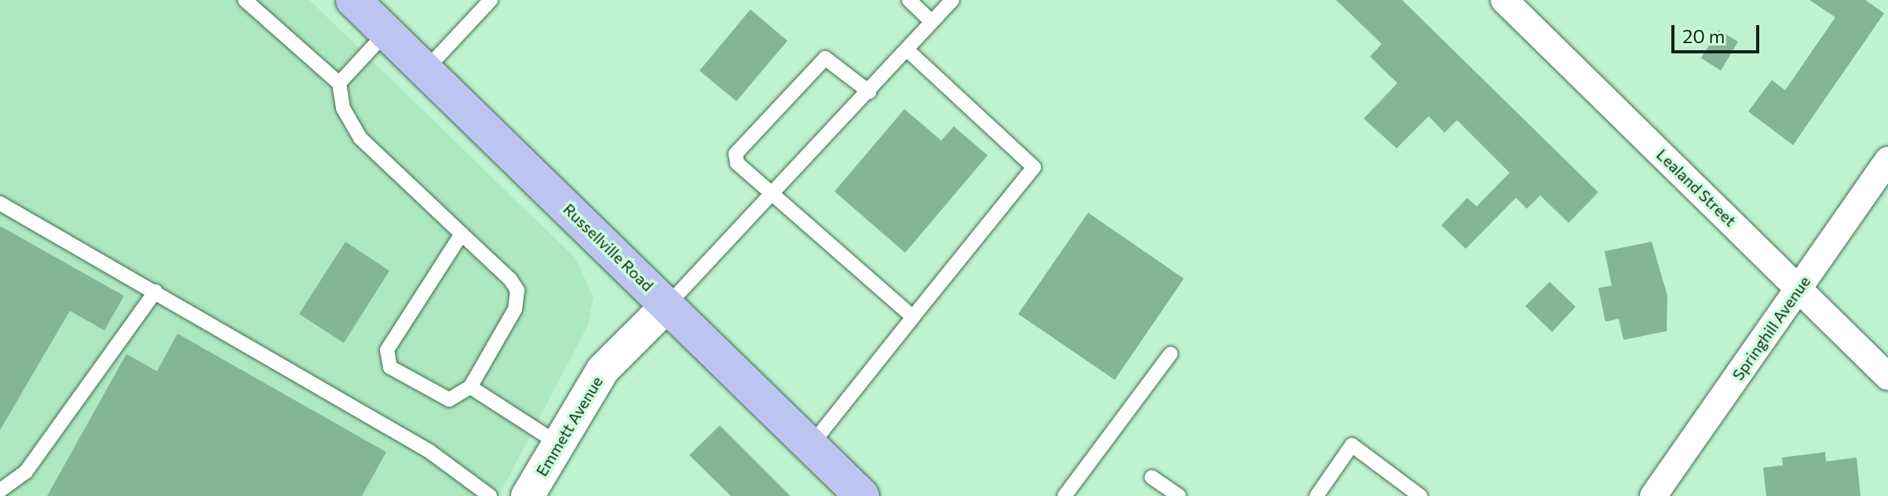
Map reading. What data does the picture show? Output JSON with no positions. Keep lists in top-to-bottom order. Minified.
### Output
{"streets":{"main road":["Russellville Road"],"street":["Lealand Street","Springhill Avenue","Emmett Avenue"]},"crossings":[["Lealand Street","Springhill Avenue"],["Russellville Road","Emmett Avenue"]],"scale_bar":"20 m"}
